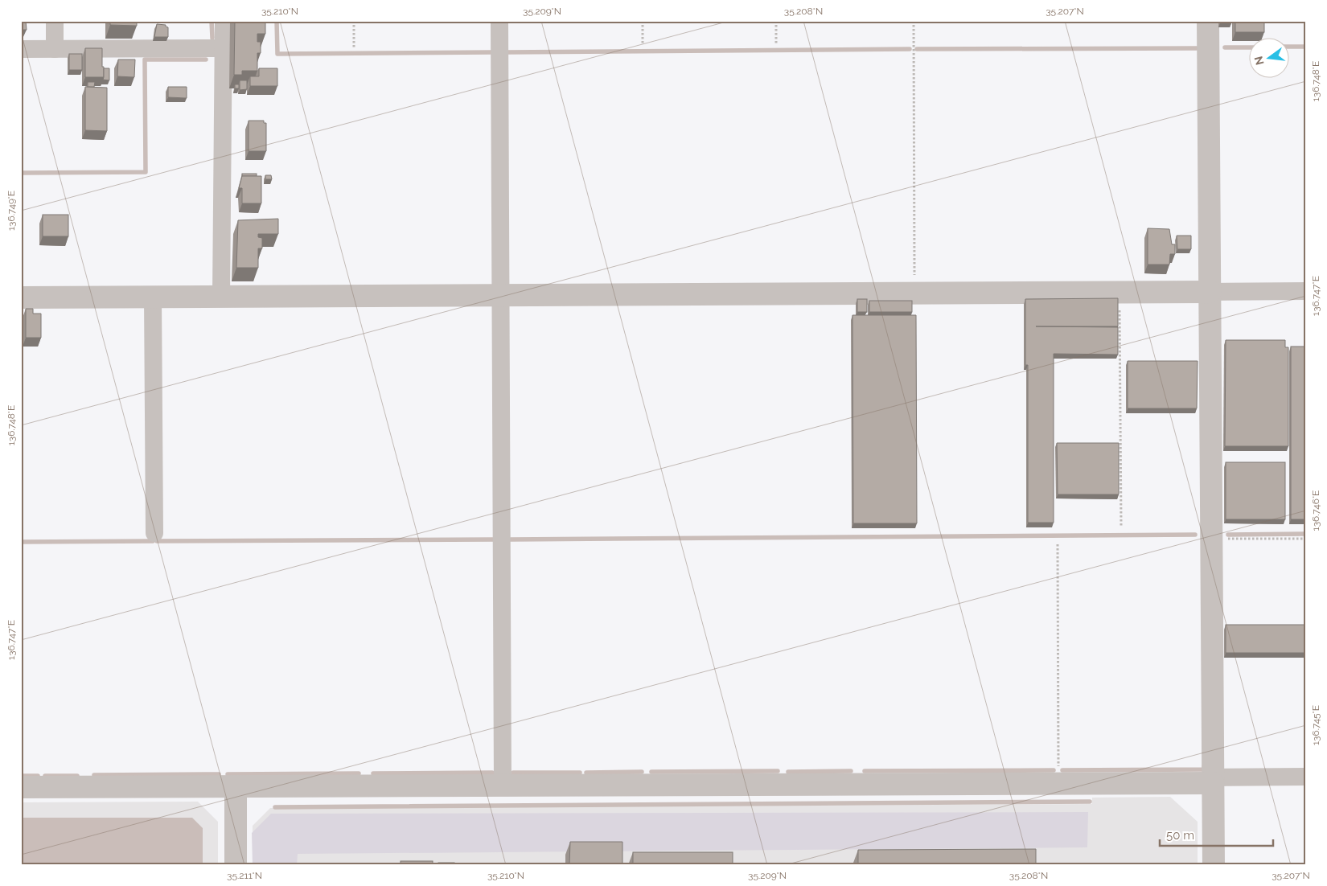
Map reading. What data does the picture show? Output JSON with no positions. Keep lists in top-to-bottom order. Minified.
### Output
{"scale_bar":"50 m","north":"left","coordinates":["35.210°N","35.209°N","35.208°N","35.207°N","136.748°E","136.749°E","136.747°E","136.746°E","136.745°E","35.211°N"]}
